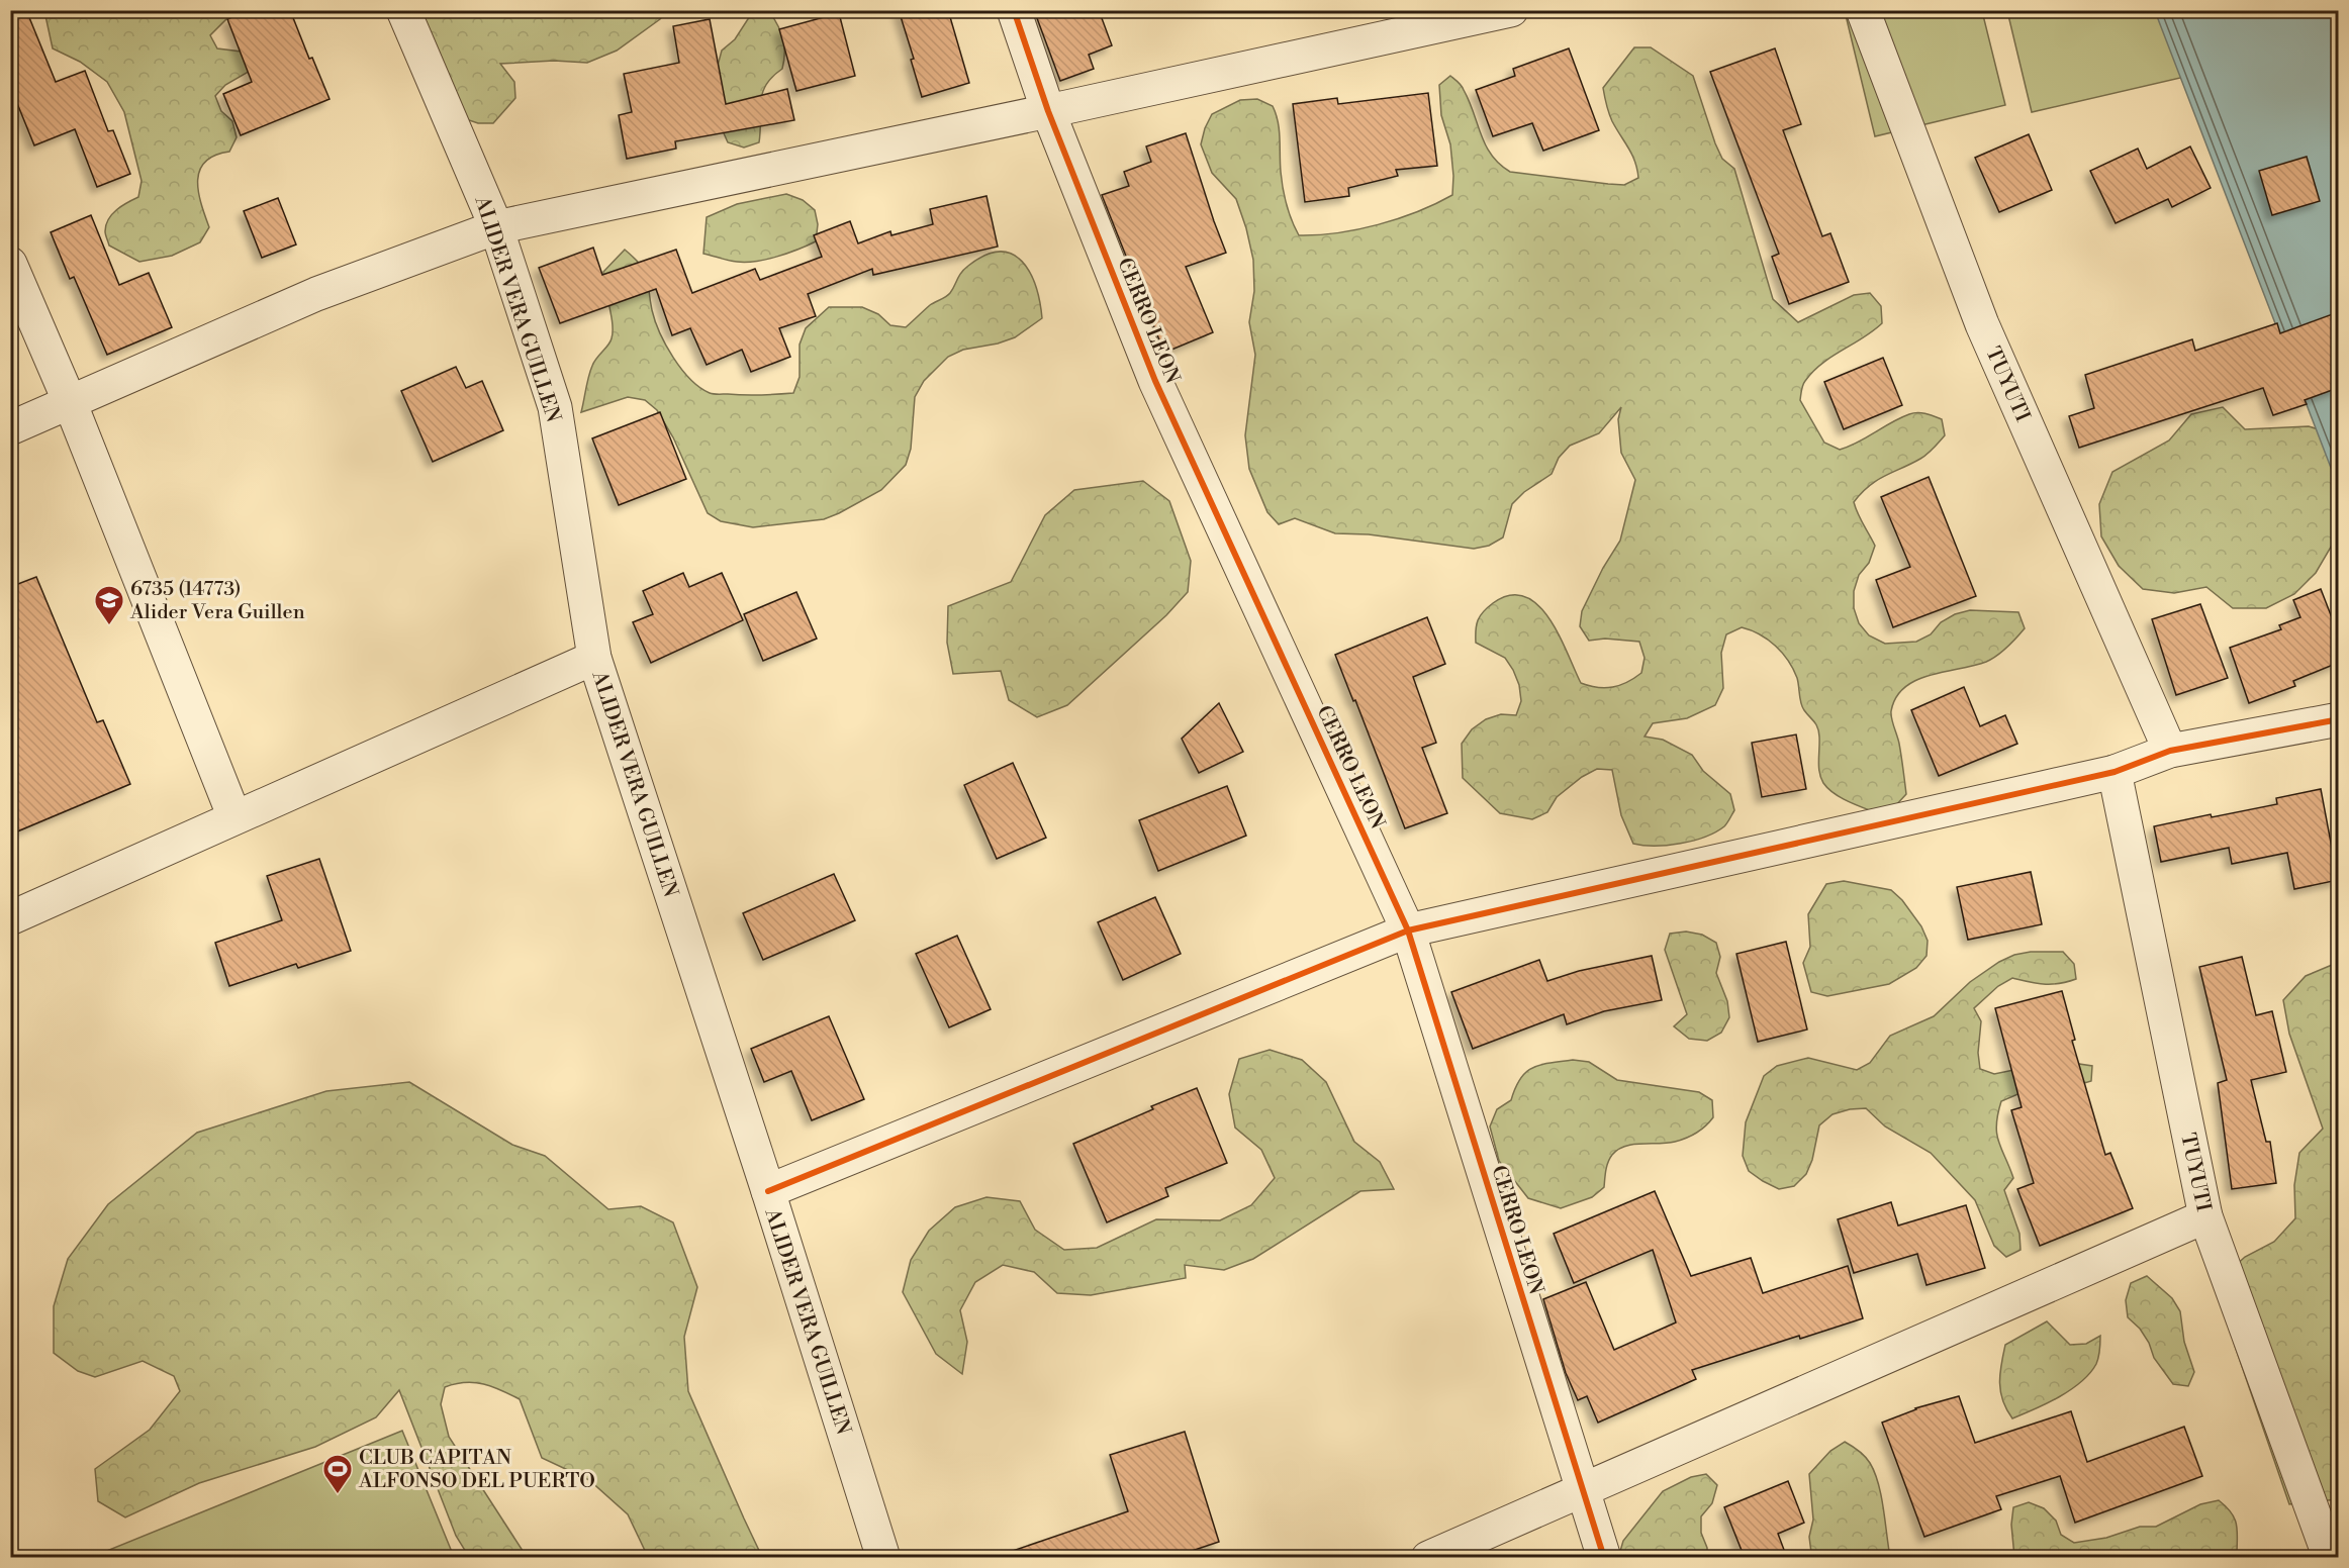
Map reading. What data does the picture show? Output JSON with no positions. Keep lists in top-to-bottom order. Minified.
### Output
{"streets":{"street":["ALIDER VERA GUILLEN","CERRO LEON","TUYUTI"]},"places":{"school or university":["6735 (14773) Alider Vera Guillen"],"sports":["CLUB CAPITAN ALFONSO DEL PUERTO"]}}
